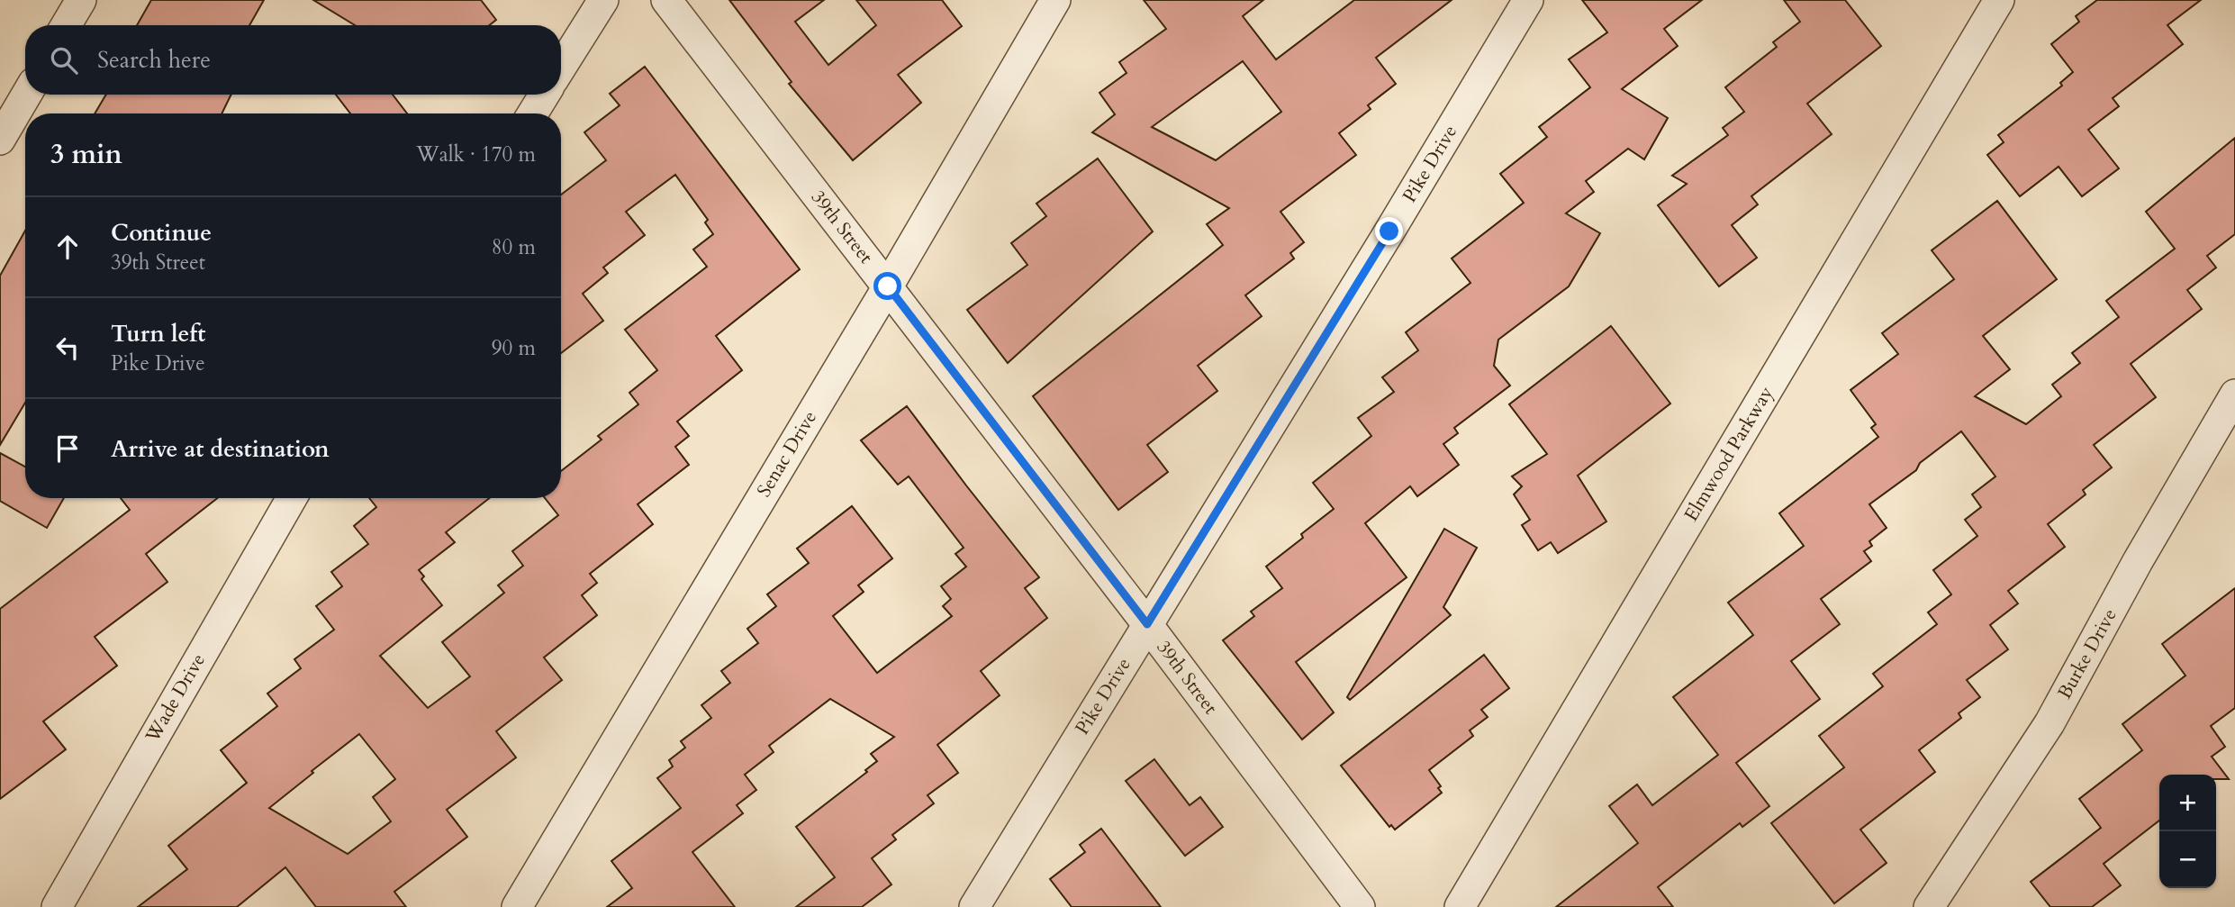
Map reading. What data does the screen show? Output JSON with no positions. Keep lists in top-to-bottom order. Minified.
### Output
{"streets":{"street":["Pike Drive","39th Street","Senac Drive","Elmwood Parkway","Burke Drive","Wade Drive"]},"crossings":[["Pike Drive","39th Street"],["39th Street","Senac Drive"]],"page":{"search":"Search here","heading":["3 min","Walk · 170 m"],"list":[["Continue","39th Street","80 m"],["Turn left","Pike Drive","90 m"],"Arrive at destination"],"map_buttons":["+","−"]}}
